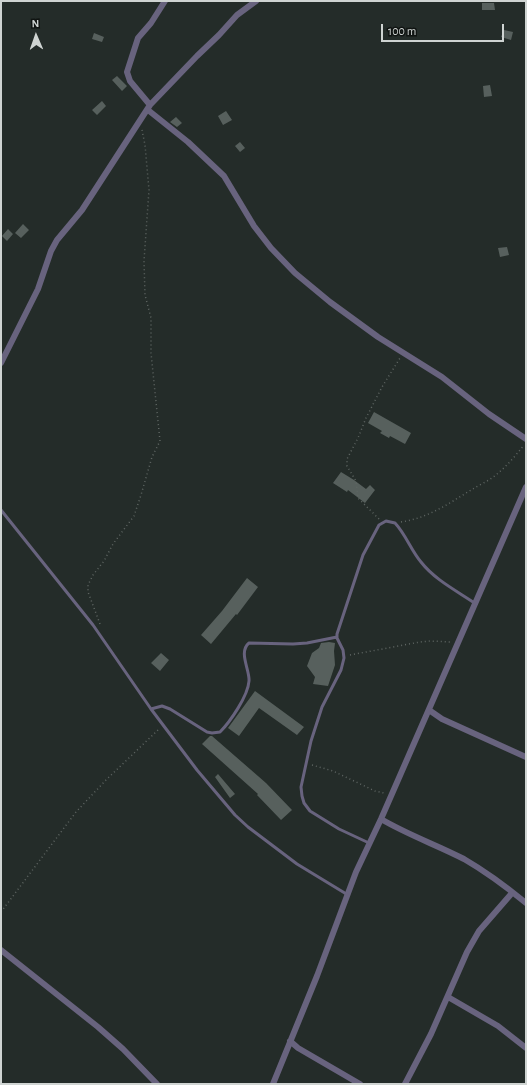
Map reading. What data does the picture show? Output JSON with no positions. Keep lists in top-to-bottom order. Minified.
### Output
{"scale_bar":"100 m","north":"top"}
